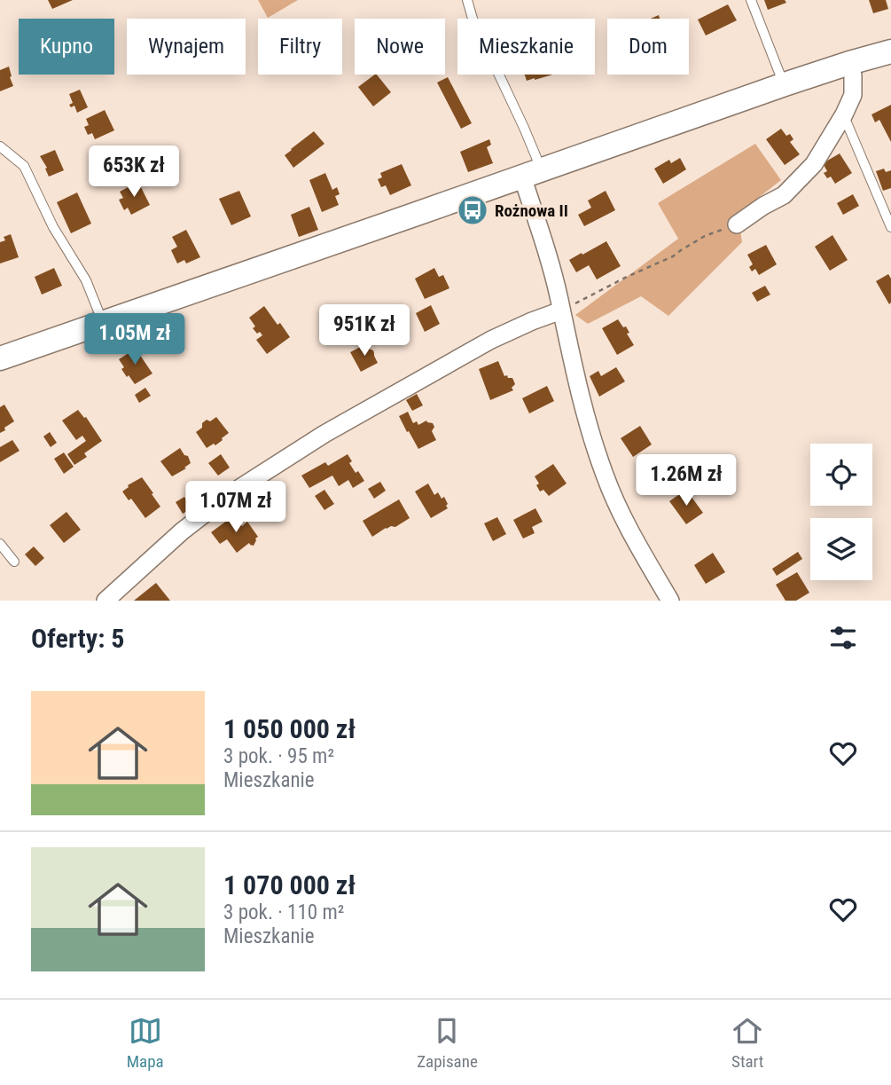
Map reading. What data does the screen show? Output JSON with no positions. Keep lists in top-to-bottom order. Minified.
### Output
{"places":{"bus stop":["Rożnowa II"]},"page":{"chip":["Kupno","Wynajem","Filtry","Nowe","Mieszkanie","Dom"],"price":["653K zł","951K zł","1.05M zł","1.26M zł","1.07M zł"],"heading":"Oferty: 5","list":[{"name":"1 050 000 zł","note":"3 pok. · 95 m² · Mieszkanie"},{"name":"1 070 000 zł","note":"3 pok. · 110 m² · Mieszkanie"}],"tabs":["Mapa","Zapisane","Start"]}}
